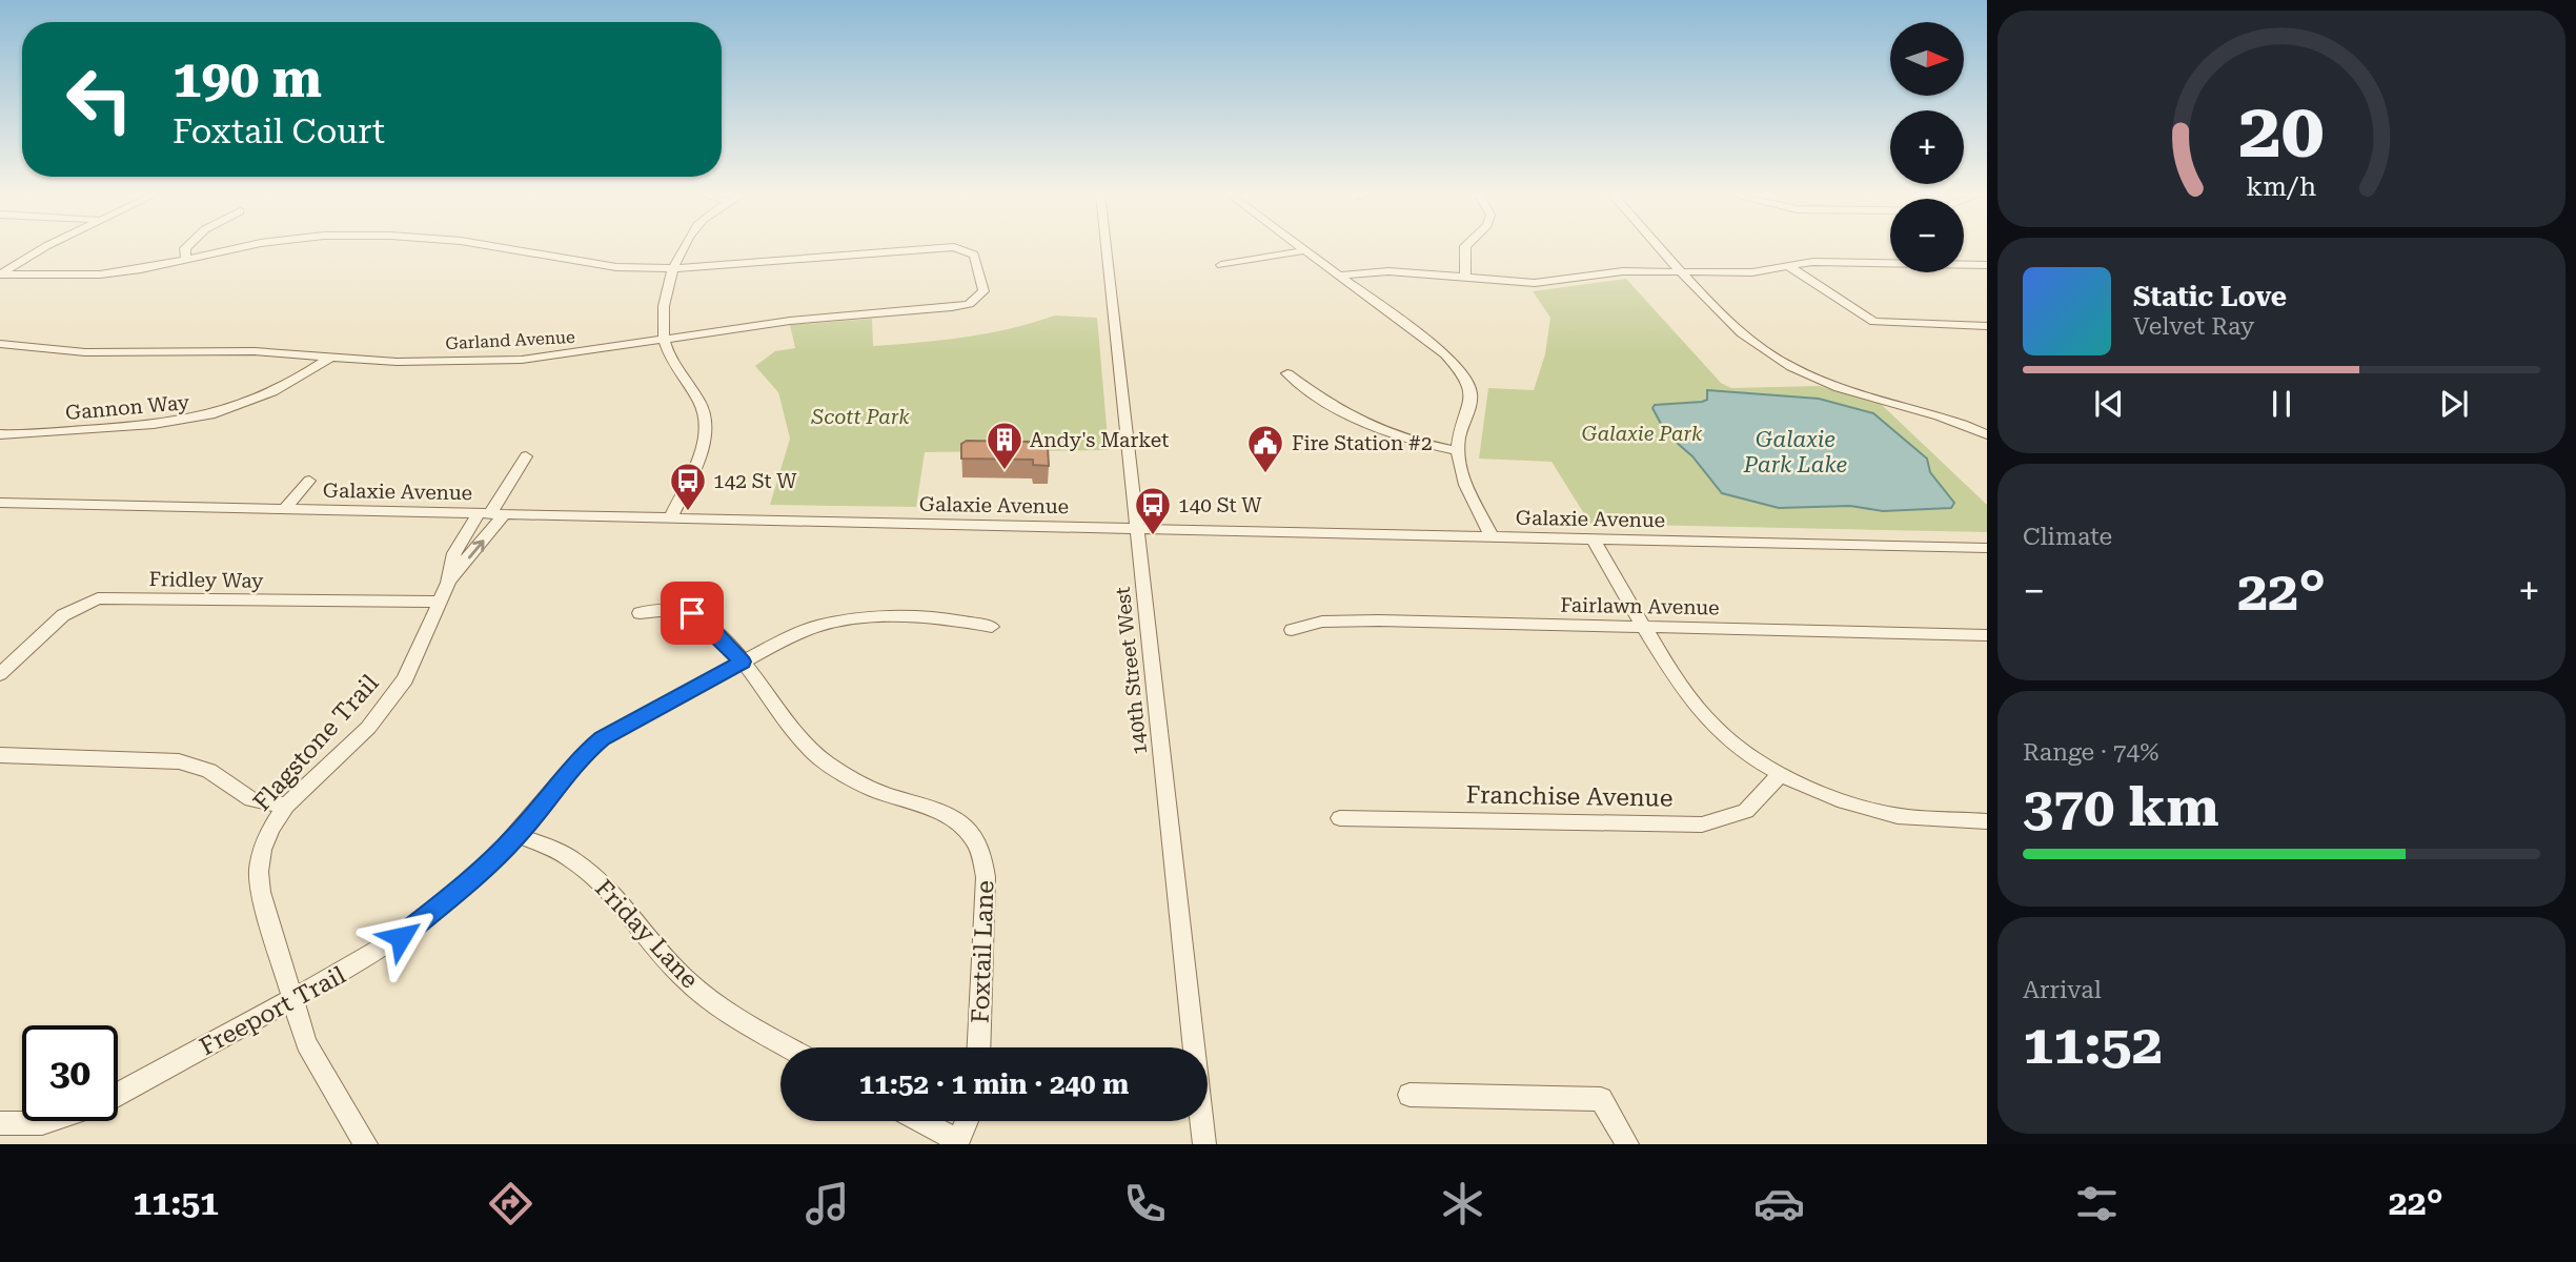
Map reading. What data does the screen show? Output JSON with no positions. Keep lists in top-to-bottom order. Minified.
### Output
{"streets":{"street":["Garland Avenue","Gannon Way","Galaxie Avenue","Fridley Way","Fairlawn Avenue","140th Street West","Flagstone Trail","Franchise Avenue","Friday Lane","Foxtail Lane","Freeport Trail"]},"crossings":[["Garland Avenue","Gannon Way"],["Galaxie Avenue","140th Street West"],["Fridley Way","Flagstone Trail"],["Flagstone Trail","Freeport Trail"],["Friday Lane","Freeport Trail"],["Foxtail Lane","Freeport Trail"]],"water":["Galaxie Park Lake"],"parks":["Scott Park","Galaxie Park"],"places":{"building":["Andy's Market"],"public building":["Fire Station #2"],"bus stop":["142 St W","140 St W"]},"north":"right","page":{"map_buttons":["+","−"],"turn":["190 m","Foxtail Court"],"song":["Static Love","Velvet Ray"],"tile":["Climate",["Range · 74%","370 km"],["Arrival","11:52"]],"heat":["−","22°","+"],"limit":"30","trip":"11:52 · 1 min · 240 m","tabs":["11:51","22°"],"gauge":["20","km/h"]}}
